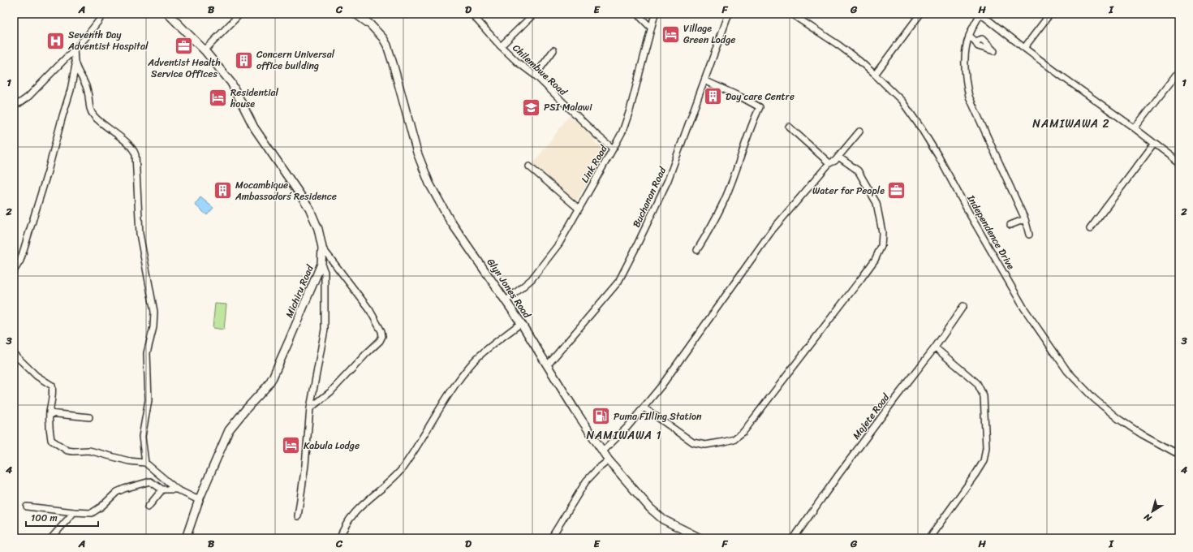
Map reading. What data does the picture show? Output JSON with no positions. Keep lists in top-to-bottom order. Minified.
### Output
{"streets":{"street":["Chilembwe Road","Link Road","Buchanan Road","Independence Drive","Glyn Jones Road","Michiru Road","Majete Road"]},"crossings":[["Chilembwe Road","Link Road"],["Link Road","Glyn Jones Road"],["Buchanan Road","Glyn Jones Road"]],"districts":["NAMIWAWA 2","NAMIWAWA 1"],"places":{"hotel":["Village Green Lodge","Residential house","Kabula Lodge"],"hospital":["Seventh Day Adventist Hospital"],"office":["Adventist Health Service Offices","Water for People"],"building":["Concern Universal office building","Day care Centre","Mocambique Ambassodorś Residence"],"school or university":["PSI Malawi"],"fuel station":["Puma FIlling Station"]},"scale_bar":"100 m","north":"bottom left","grid":{"columns":["A","B","C","D","E","F","G","H","I"],"rows":["1","2","3","4"]}}
